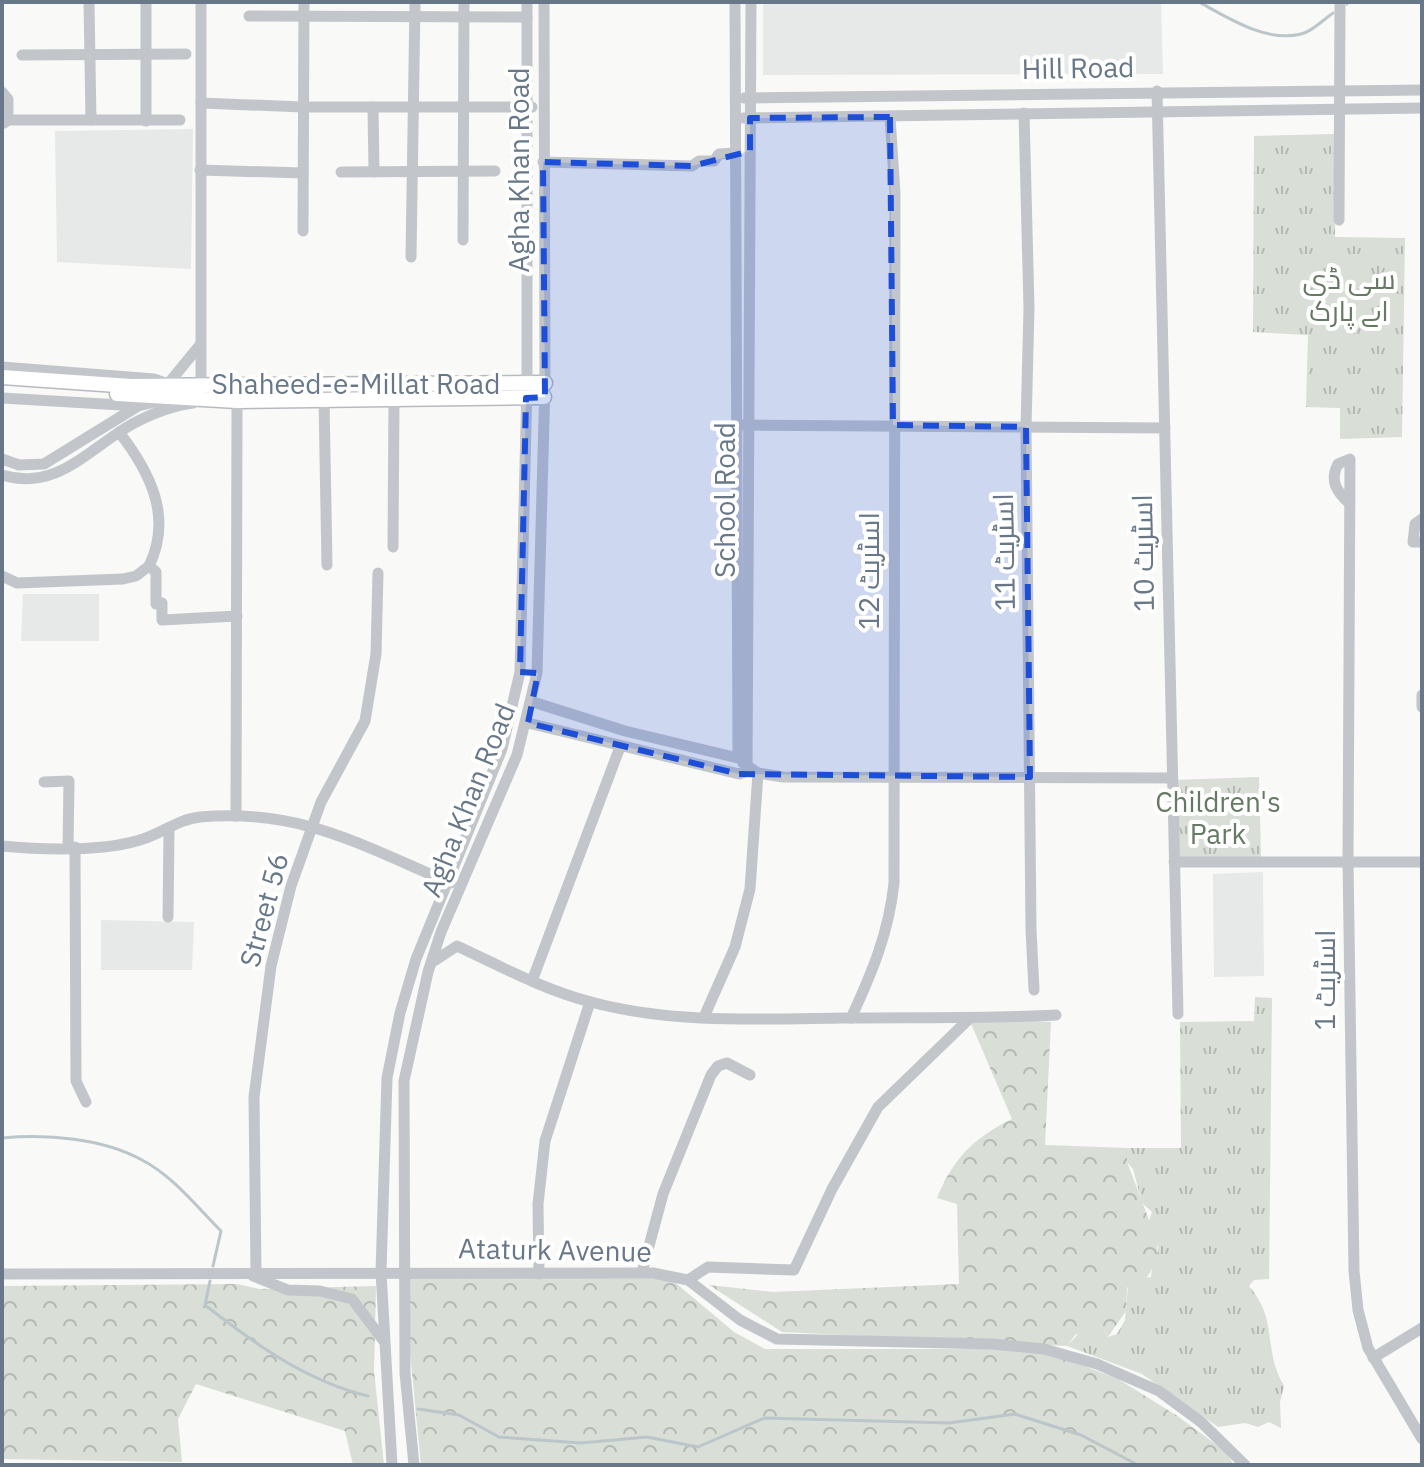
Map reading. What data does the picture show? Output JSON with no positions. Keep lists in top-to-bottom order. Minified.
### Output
{"streets":{"main road":["Shaheed-e-Millat Road"],"street":["Hill Road","Agha Khan Road","School Road","اسٹریٹ 11","اسٹریٹ 10","اسٹریٹ 12","Street 56","اسٹریٹ 1","Ataturk Avenue"]},"crossings":[["Hill Road","School Road"],["Hill Road","اسٹریٹ 11"],["Hill Road","اسٹریٹ 10"],["Hill Road","اسٹریٹ 12"],["Agha Khan Road","Shaheed-e-Millat Road"],["Agha Khan Road","Ataturk Avenue"],["Street 56","Ataturk Avenue"]],"parks":["سی ڈی اے پارک","Children's Park"]}
